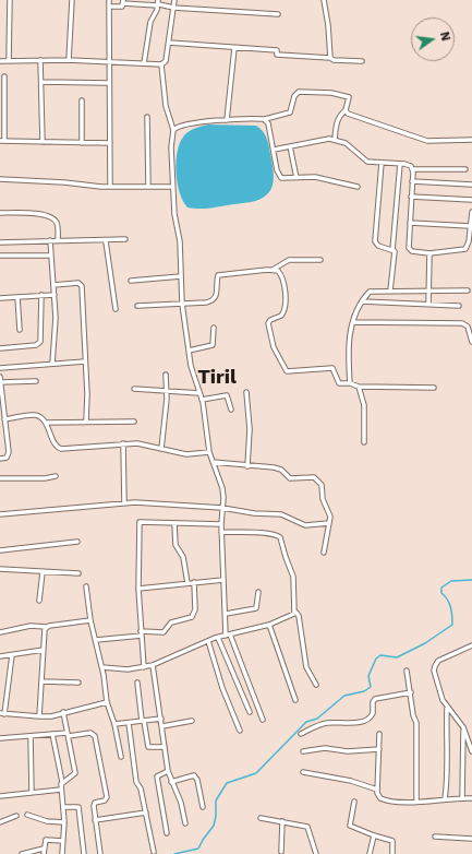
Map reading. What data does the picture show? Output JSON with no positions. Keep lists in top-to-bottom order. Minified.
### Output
{"districts":["Tiril"],"north":"right"}
